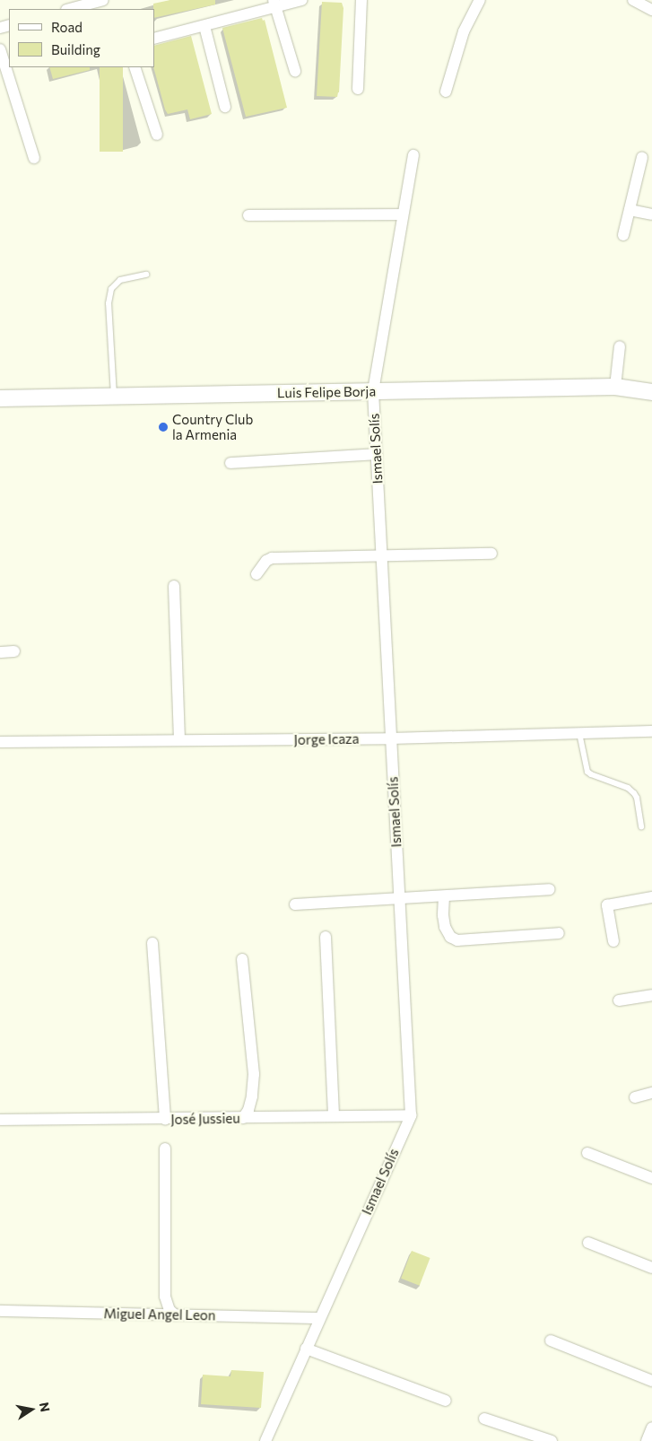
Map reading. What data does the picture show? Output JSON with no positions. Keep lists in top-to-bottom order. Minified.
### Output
{"streets":{"street":["Luis Felipe Borja","Ismael Solís","Jorge Icaza","José Jussieu","Miguel Angel Leon"]},"crossings":[["Luis Felipe Borja","Ismael Solís"],["Ismael Solís","Jorge Icaza"],["Ismael Solís","José Jussieu"],["Ismael Solís","Miguel Angel Leon"]],"places":["Country Club la Armenia"],"legend":["Road","Building"],"north":"right"}
